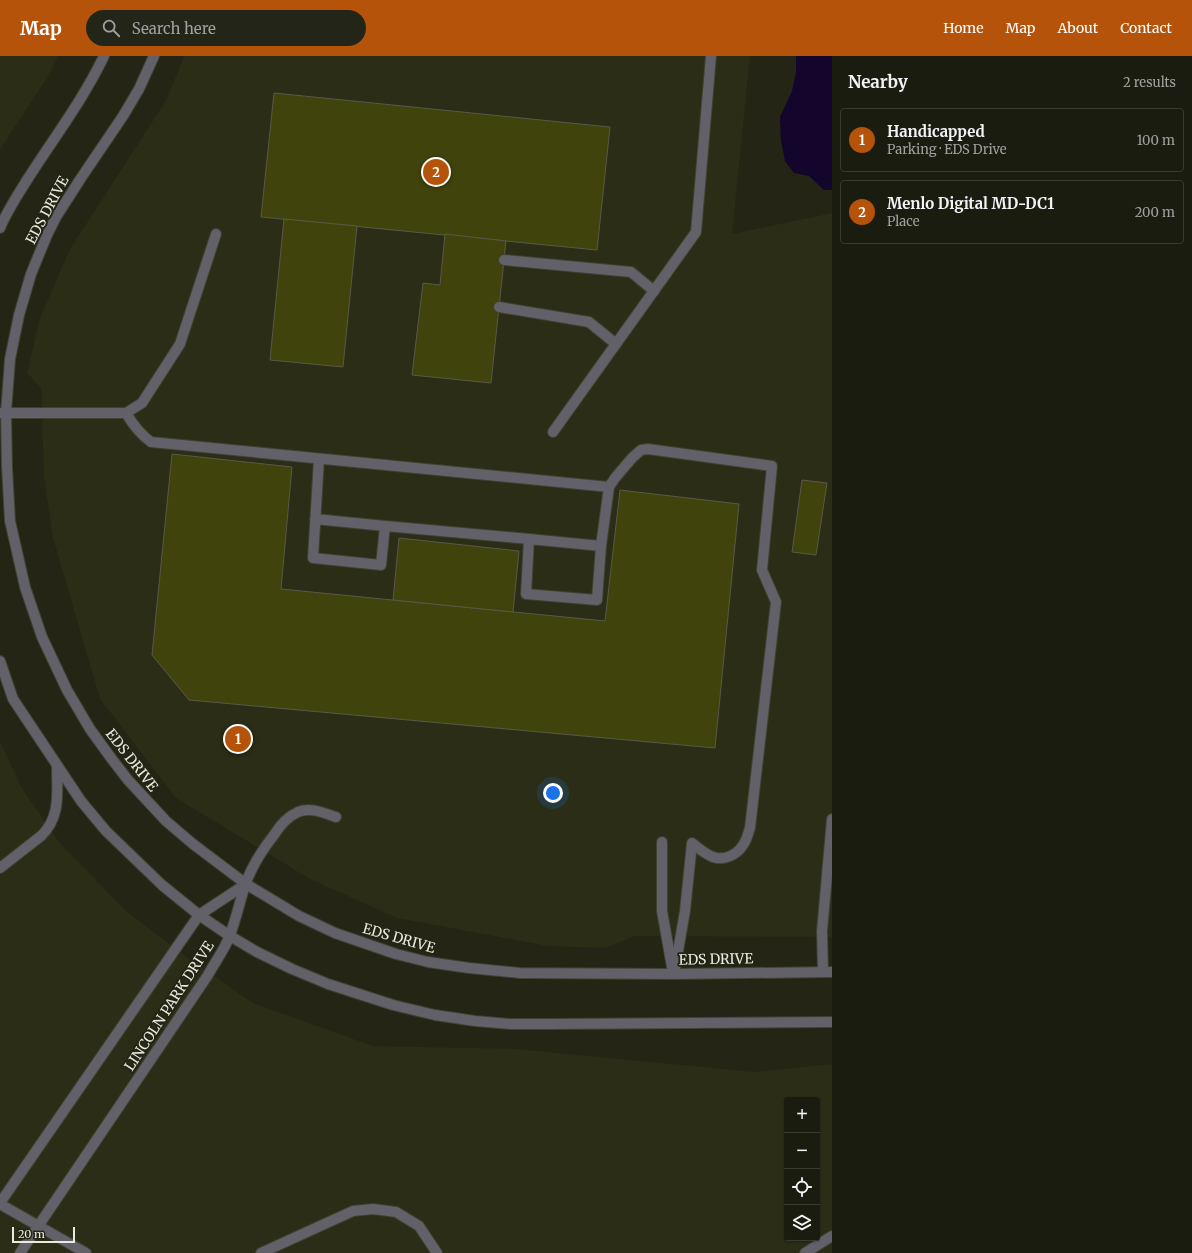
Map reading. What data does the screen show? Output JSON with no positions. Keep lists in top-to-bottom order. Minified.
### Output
{"streets":{"street":["EDS DRIVE","LINCOLN PARK DRIVE"]},"crossings":[["EDS DRIVE","LINCOLN PARK DRIVE"]],"scale_bar":"20 m","page":{"header":"Map","search":"Search here","nav":["Home","Map","About","Contact"],"heading":["Nearby","2 results"],"list":[{"mark":"1","name":"Handicapped","note":"Parking · EDS Drive","value":"100 m"},{"mark":"2","name":"Menlo Digital MD-DC1","note":"Place","value":"200 m"}],"pins":["2","1"],"map_buttons":["+","−"],"scale":"20 m"}}
